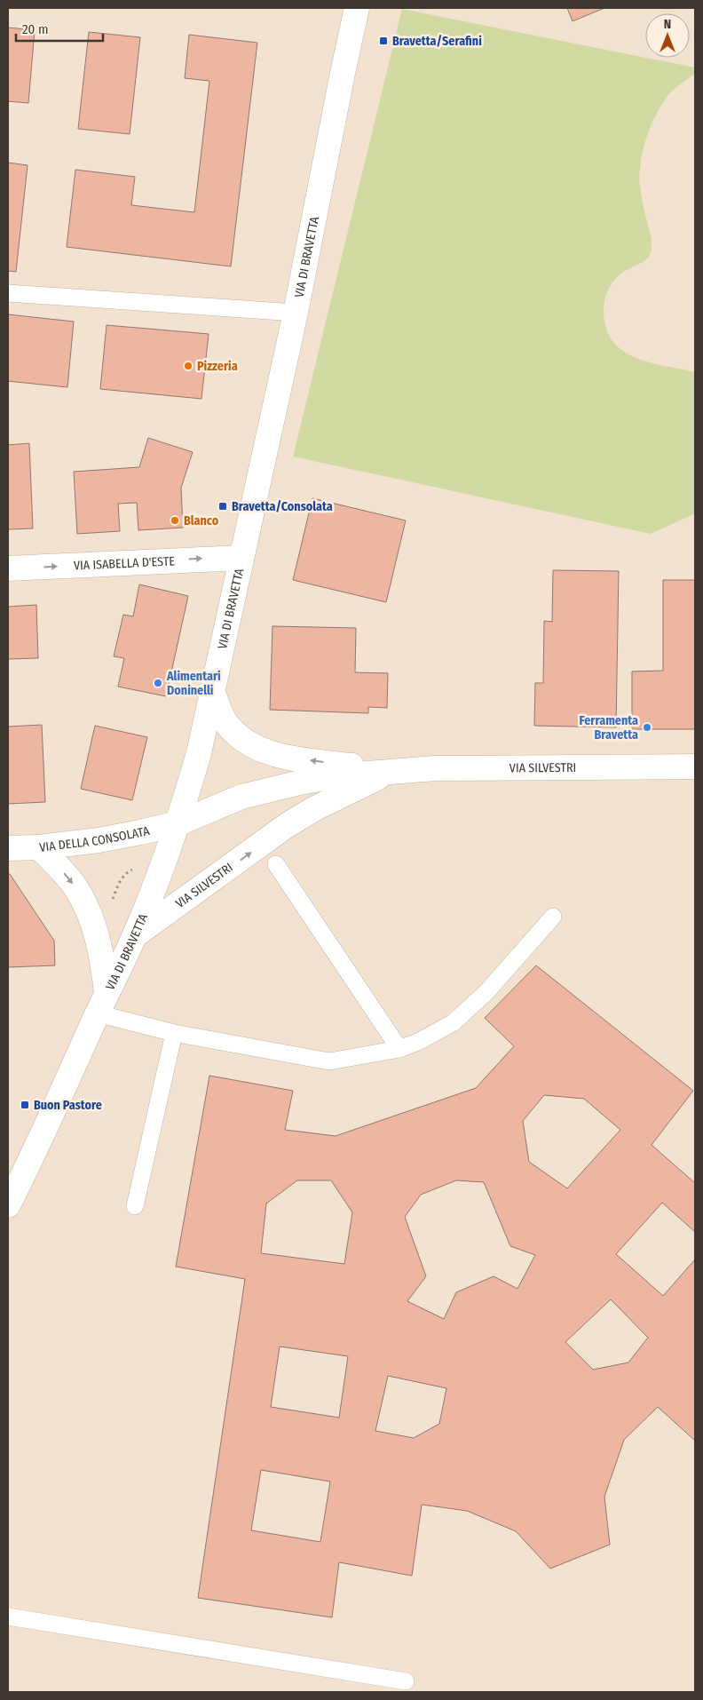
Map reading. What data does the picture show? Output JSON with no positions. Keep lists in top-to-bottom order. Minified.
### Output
{"streets":{"main road":["VIA DI BRAVETTA","VIA ISABELLA D'ESTE","VIA SILVESTRI","VIA DELLA CONSOLATA"]},"crossings":[["VIA DI BRAVETTA","VIA ISABELLA D'ESTE"],["VIA DI BRAVETTA","VIA SILVESTRI"],["VIA DI BRAVETTA","VIA DELLA CONSOLATA"],["VIA SILVESTRI","VIA DELLA CONSOLATA"]],"one_way":["VIA ISABELLA D'ESTE"],"places":{"transit":["Bravetta/Serafini","Bravetta/Consolata","Buon Pastore"],"other":["Pizzeria","Blanco","Alimentari Doninelli","Ferramenta Bravetta"]},"scale_bar":"20 m","north":"top"}
